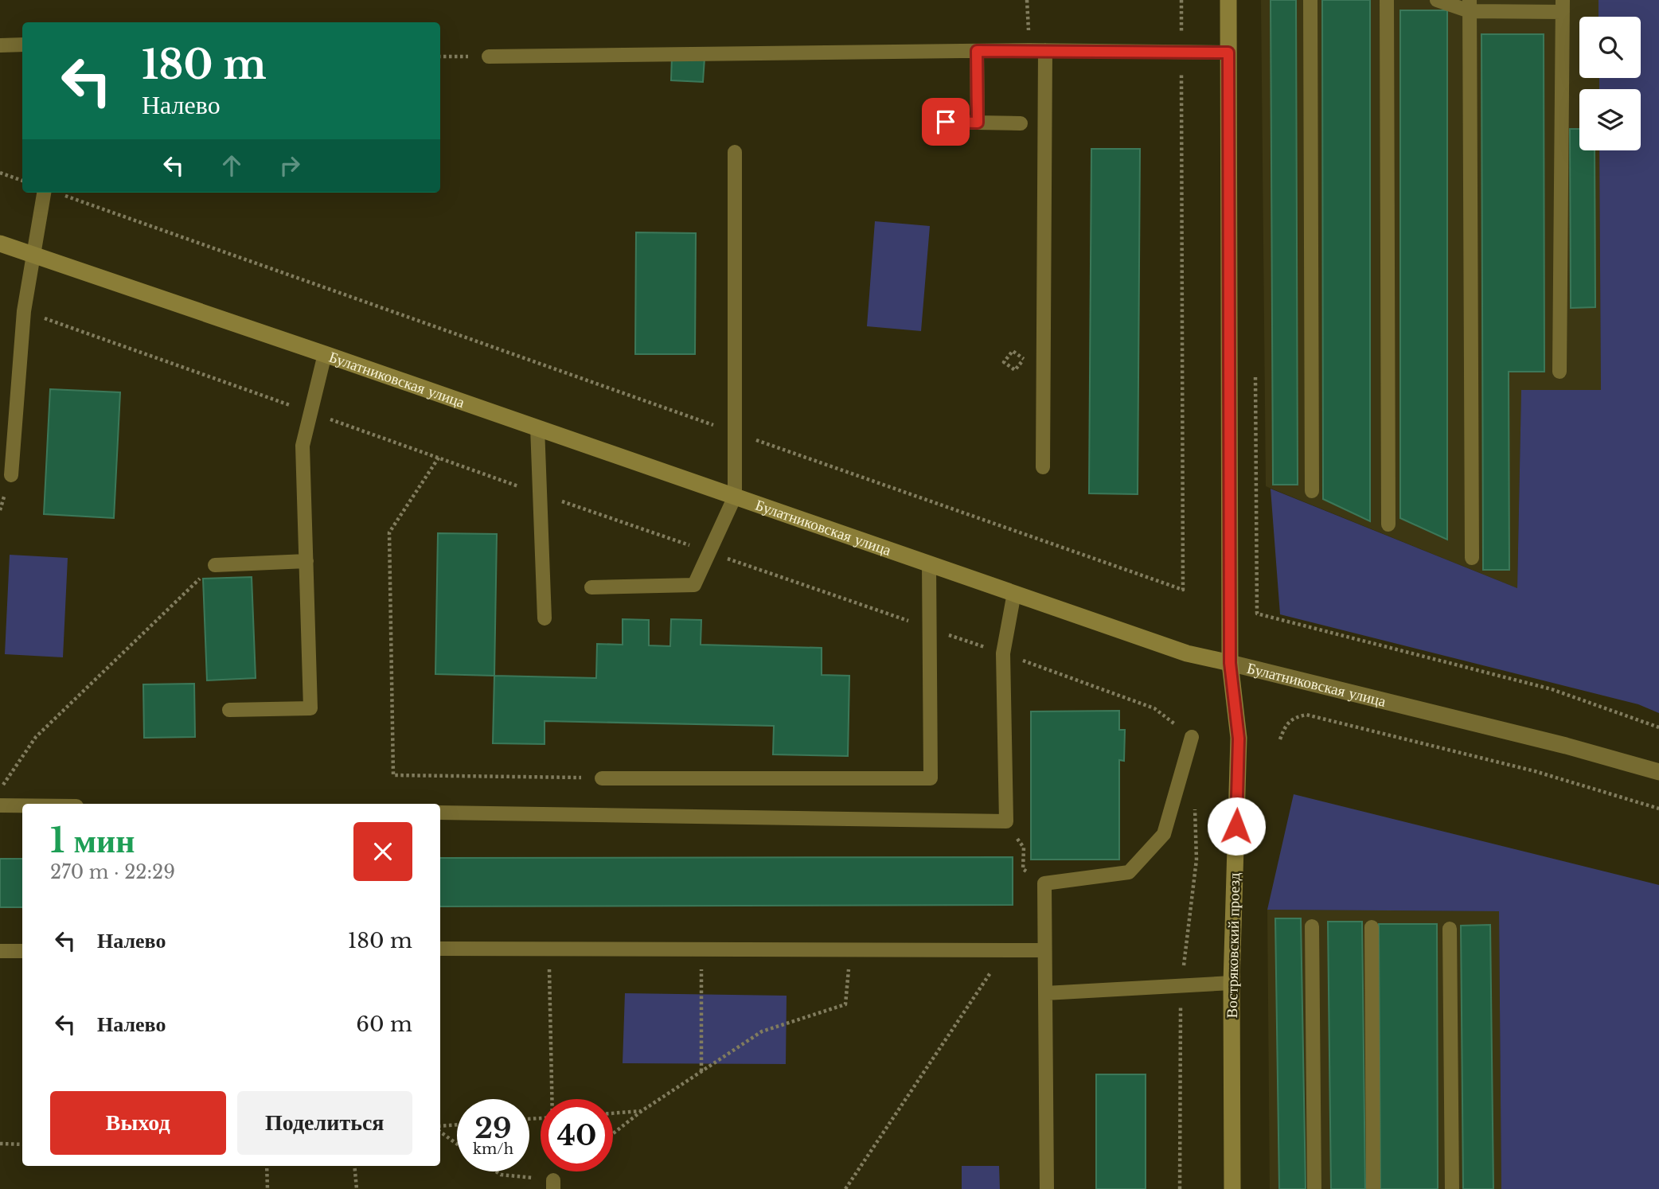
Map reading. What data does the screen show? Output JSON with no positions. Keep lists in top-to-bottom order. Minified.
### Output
{"streets":{"street":["Булатниковская улица","Востряковский проезд"]},"crossings":[["Булатниковская улица","Востряковский проезд"]],"page":{"turn":["180 m","Налево"],"heading":["1 мин","270 m · 22:29"],"list":[{"name":"Налево","value":"180 m"},{"name":"Налево","value":"60 m"}],"buttons":["Выход","Поделиться"],"speed":"29 km/h","limit":"40"}}
